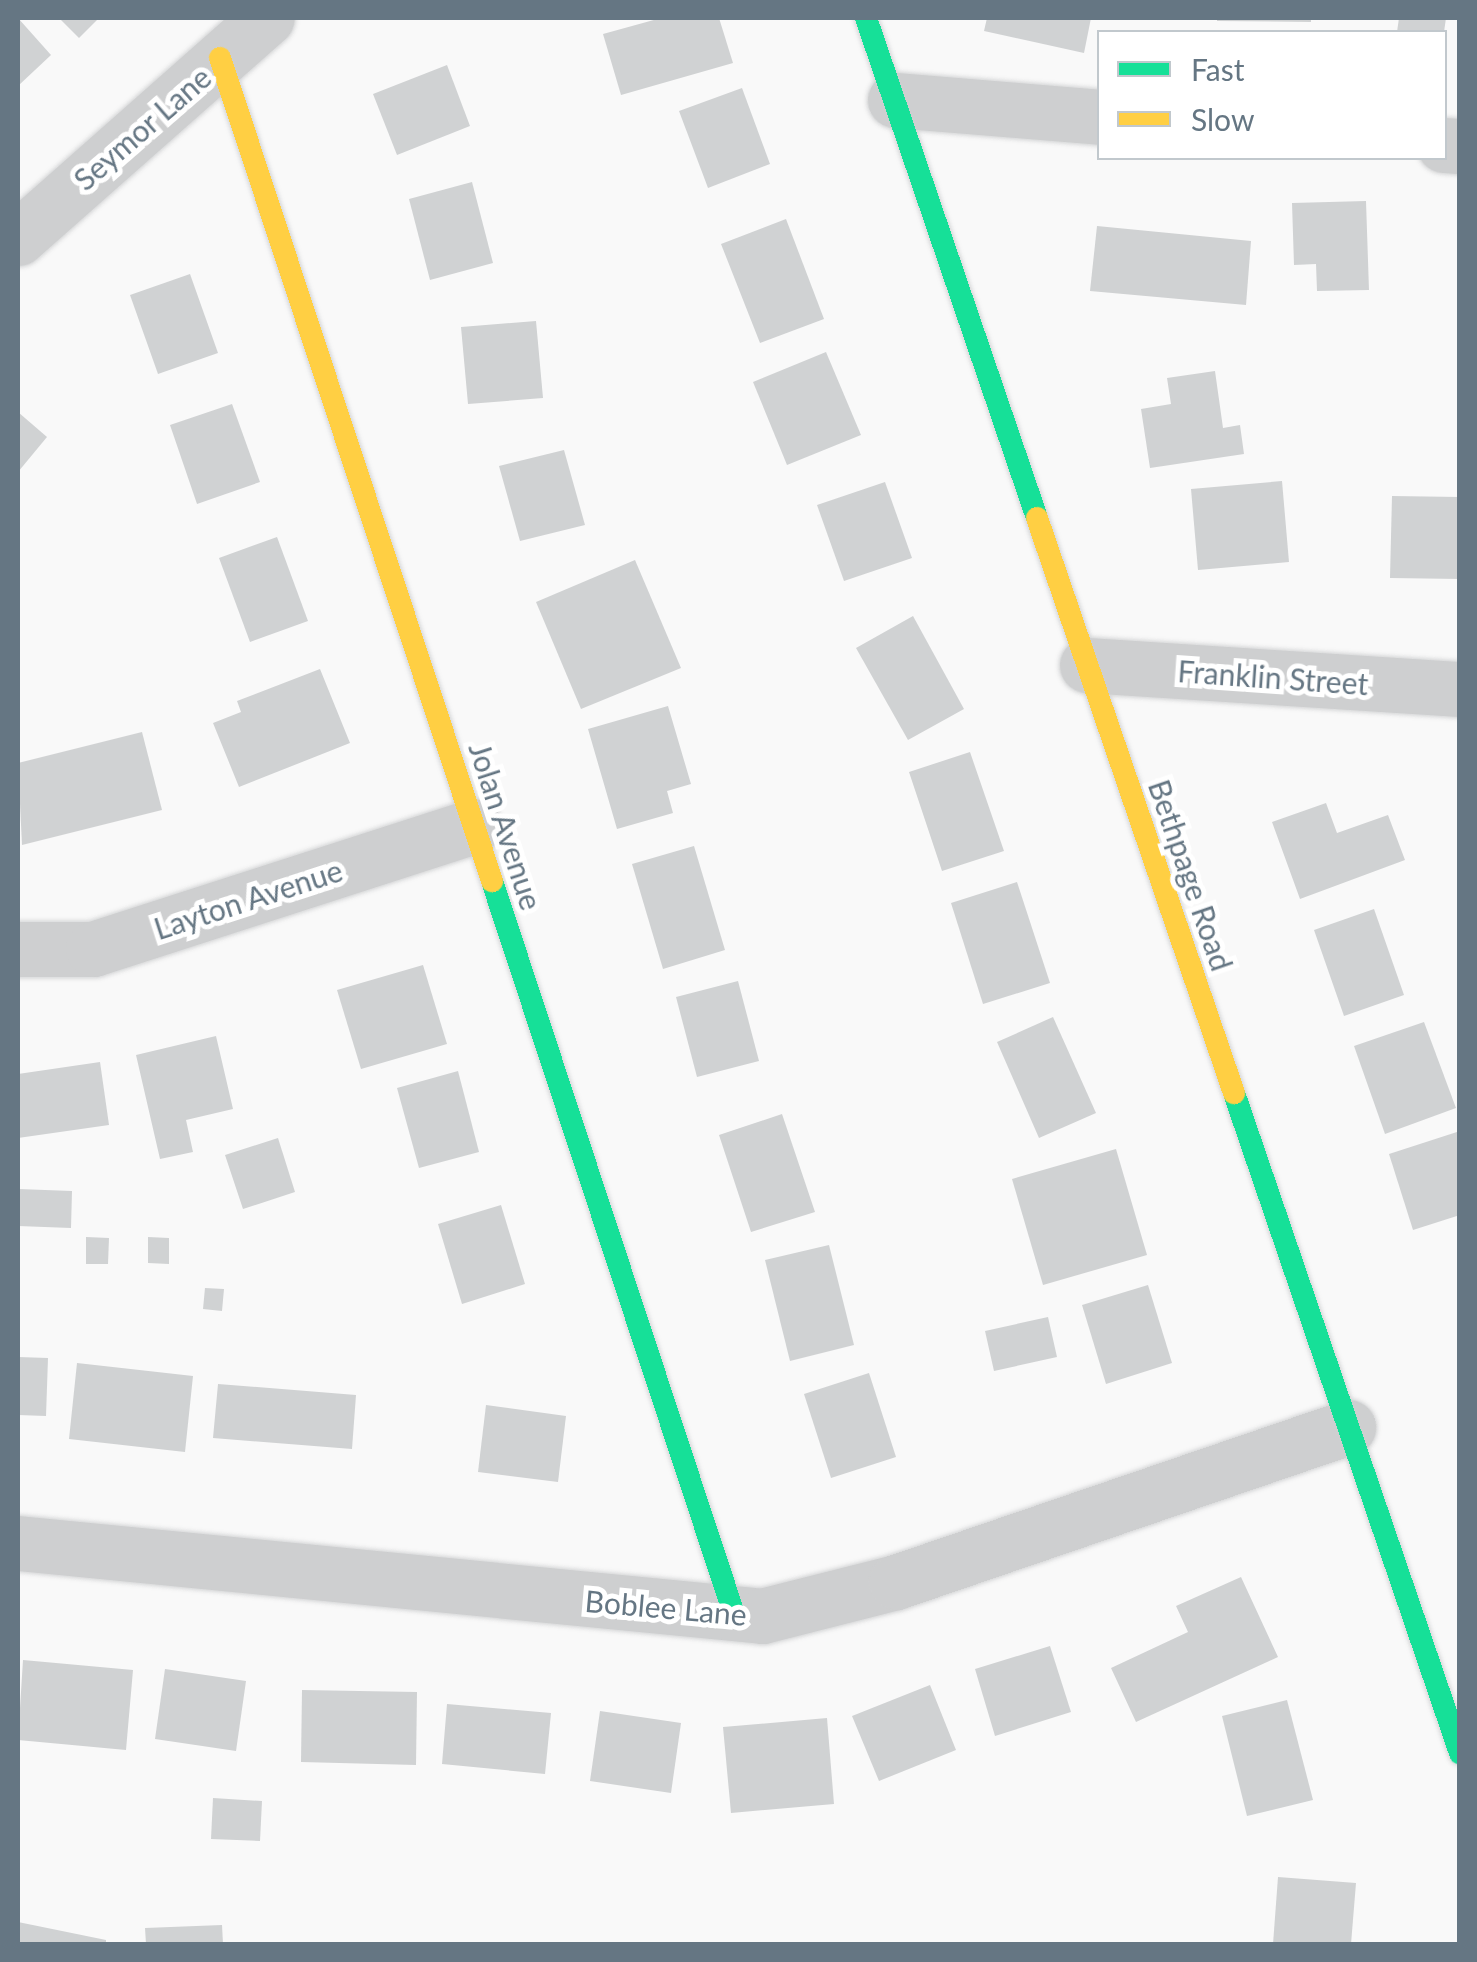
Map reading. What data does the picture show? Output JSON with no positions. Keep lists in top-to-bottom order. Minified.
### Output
{"streets":{"street":["Seymor Lane","Franklin Street","Jolan Avenue","Bethpage Road","Layton Avenue","Boblee Lane"]},"crossings":[["Seymor Lane","Jolan Avenue"],["Franklin Street","Bethpage Road"],["Jolan Avenue","Layton Avenue"],["Jolan Avenue","Boblee Lane"],["Bethpage Road","Boblee Lane"]],"legend":["Fast","Slow"]}
